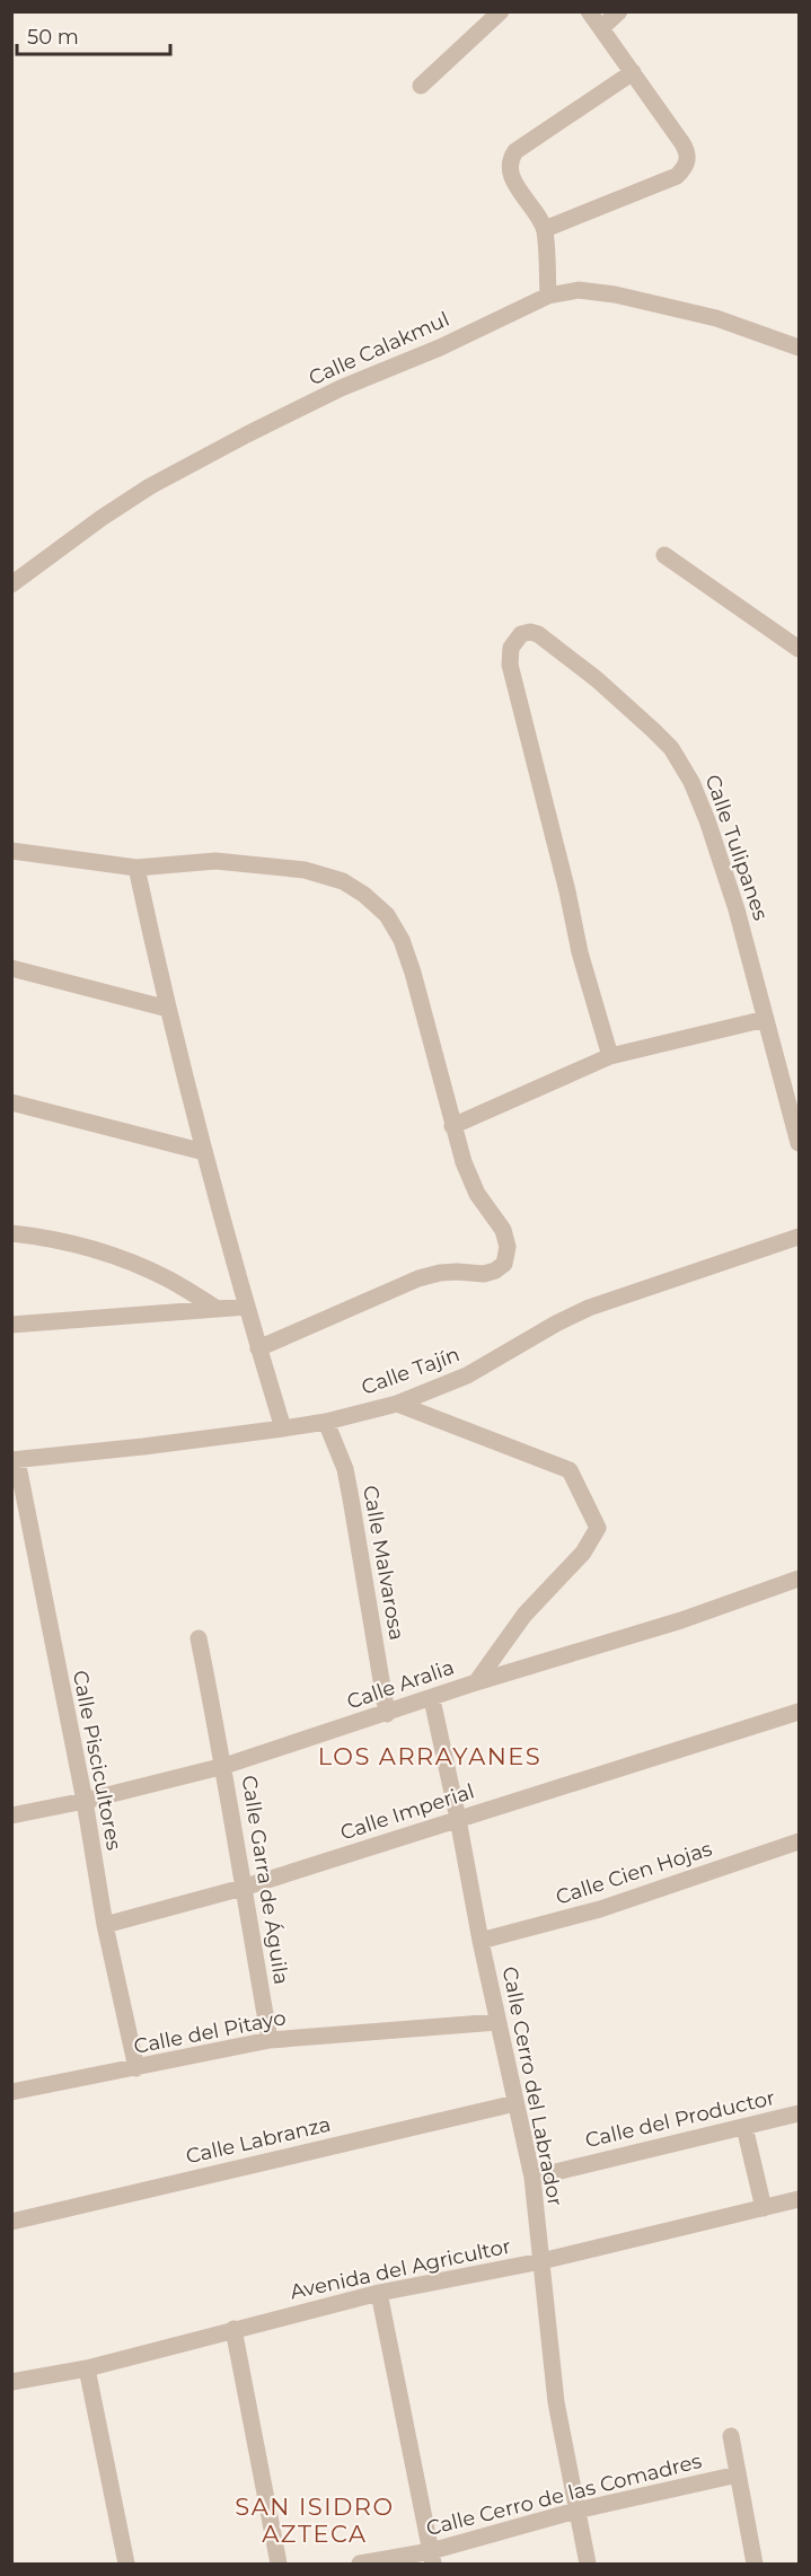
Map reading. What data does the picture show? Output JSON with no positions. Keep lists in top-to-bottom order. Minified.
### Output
{"streets":{"street":["Calle Calakmul","Calle Tulipanes","Calle Tajín","Calle Malvarosa","Calle Aralia","Calle Piscicultores","Calle Imperial","Calle Cien Hojas","Calle Garra de Águila","Calle del Pitayo","Calle Cerro del Labrador","Calle del Productor","Calle Labranza","Avenida del Agricultor","Calle Cerro de las Comadres"]},"crossings":[["Calle Tajín","Calle Malvarosa"],["Calle Tajín","Calle Piscicultores"],["Calle Malvarosa","Calle Aralia"],["Calle Aralia","Calle Piscicultores"],["Calle Aralia","Calle Garra de Águila"],["Calle Aralia","Calle Cerro del Labrador"],["Calle Piscicultores","Calle Imperial"],["Calle Piscicultores","Calle del Pitayo"],["Calle Imperial","Calle Garra de Águila"],["Calle Imperial","Calle Cerro del Labrador"],["Calle Cien Hojas","Calle Cerro del Labrador"],["Calle Garra de Águila","Calle del Pitayo"],["Calle del Pitayo","Calle Cerro del Labrador"],["Calle Cerro del Labrador","Calle del Productor"],["Calle Cerro del Labrador","Calle Labranza"],["Calle Cerro del Labrador","Avenida del Agricultor"],["Calle Cerro del Labrador","Calle Cerro de las Comadres"]],"districts":["LOS ARRAYANES","SAN ISIDRO AZTECA"],"scale_bar":"50 m"}
